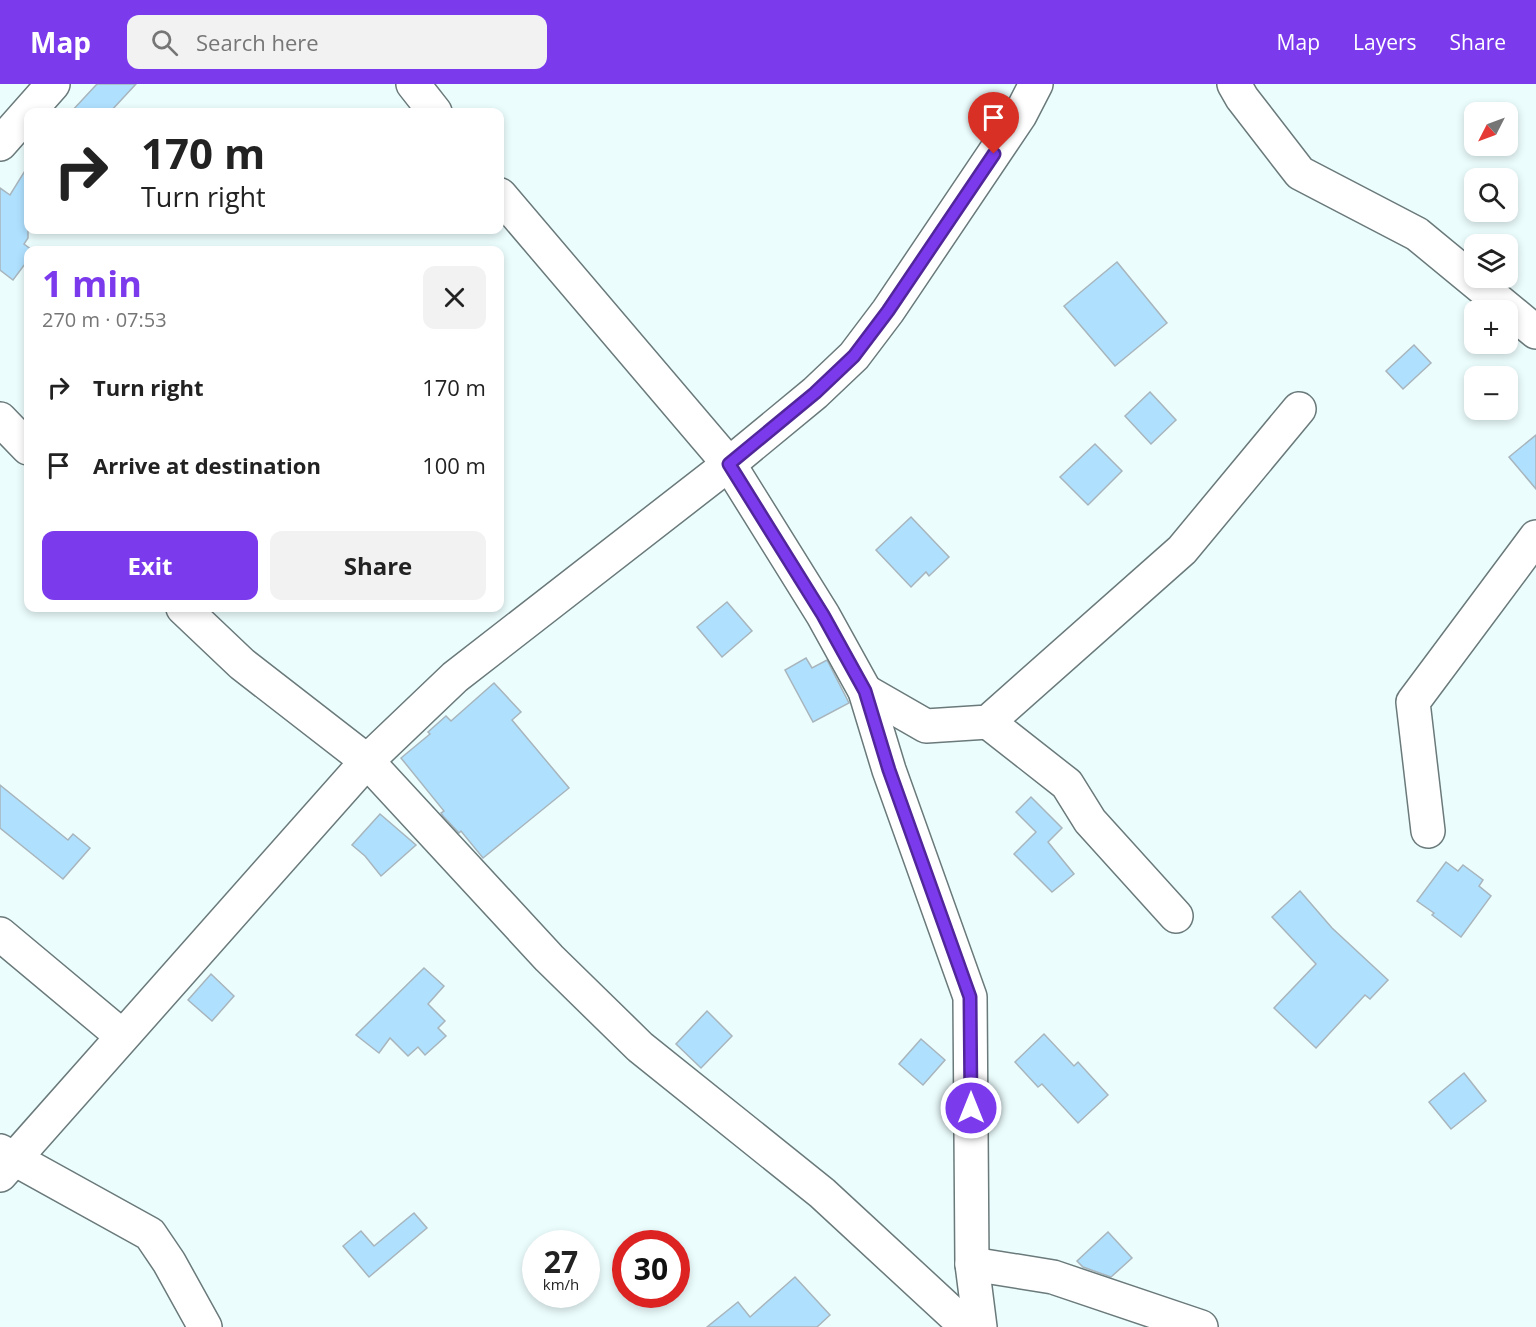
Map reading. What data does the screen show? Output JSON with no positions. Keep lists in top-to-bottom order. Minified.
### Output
{"north":"bottom left","page":{"header":"Map","search":"Search here","nav":["Map","Layers","Share"],"map_buttons":["+","−"],"turn":["170 m","Turn right"],"heading":["1 min","270 m · 07:53"],"list":[{"name":"Turn right","value":"170 m"},{"name":"Arrive at destination","value":"100 m"}],"buttons":["Exit","Share"],"speed":"27 km/h","limit":"30"}}
